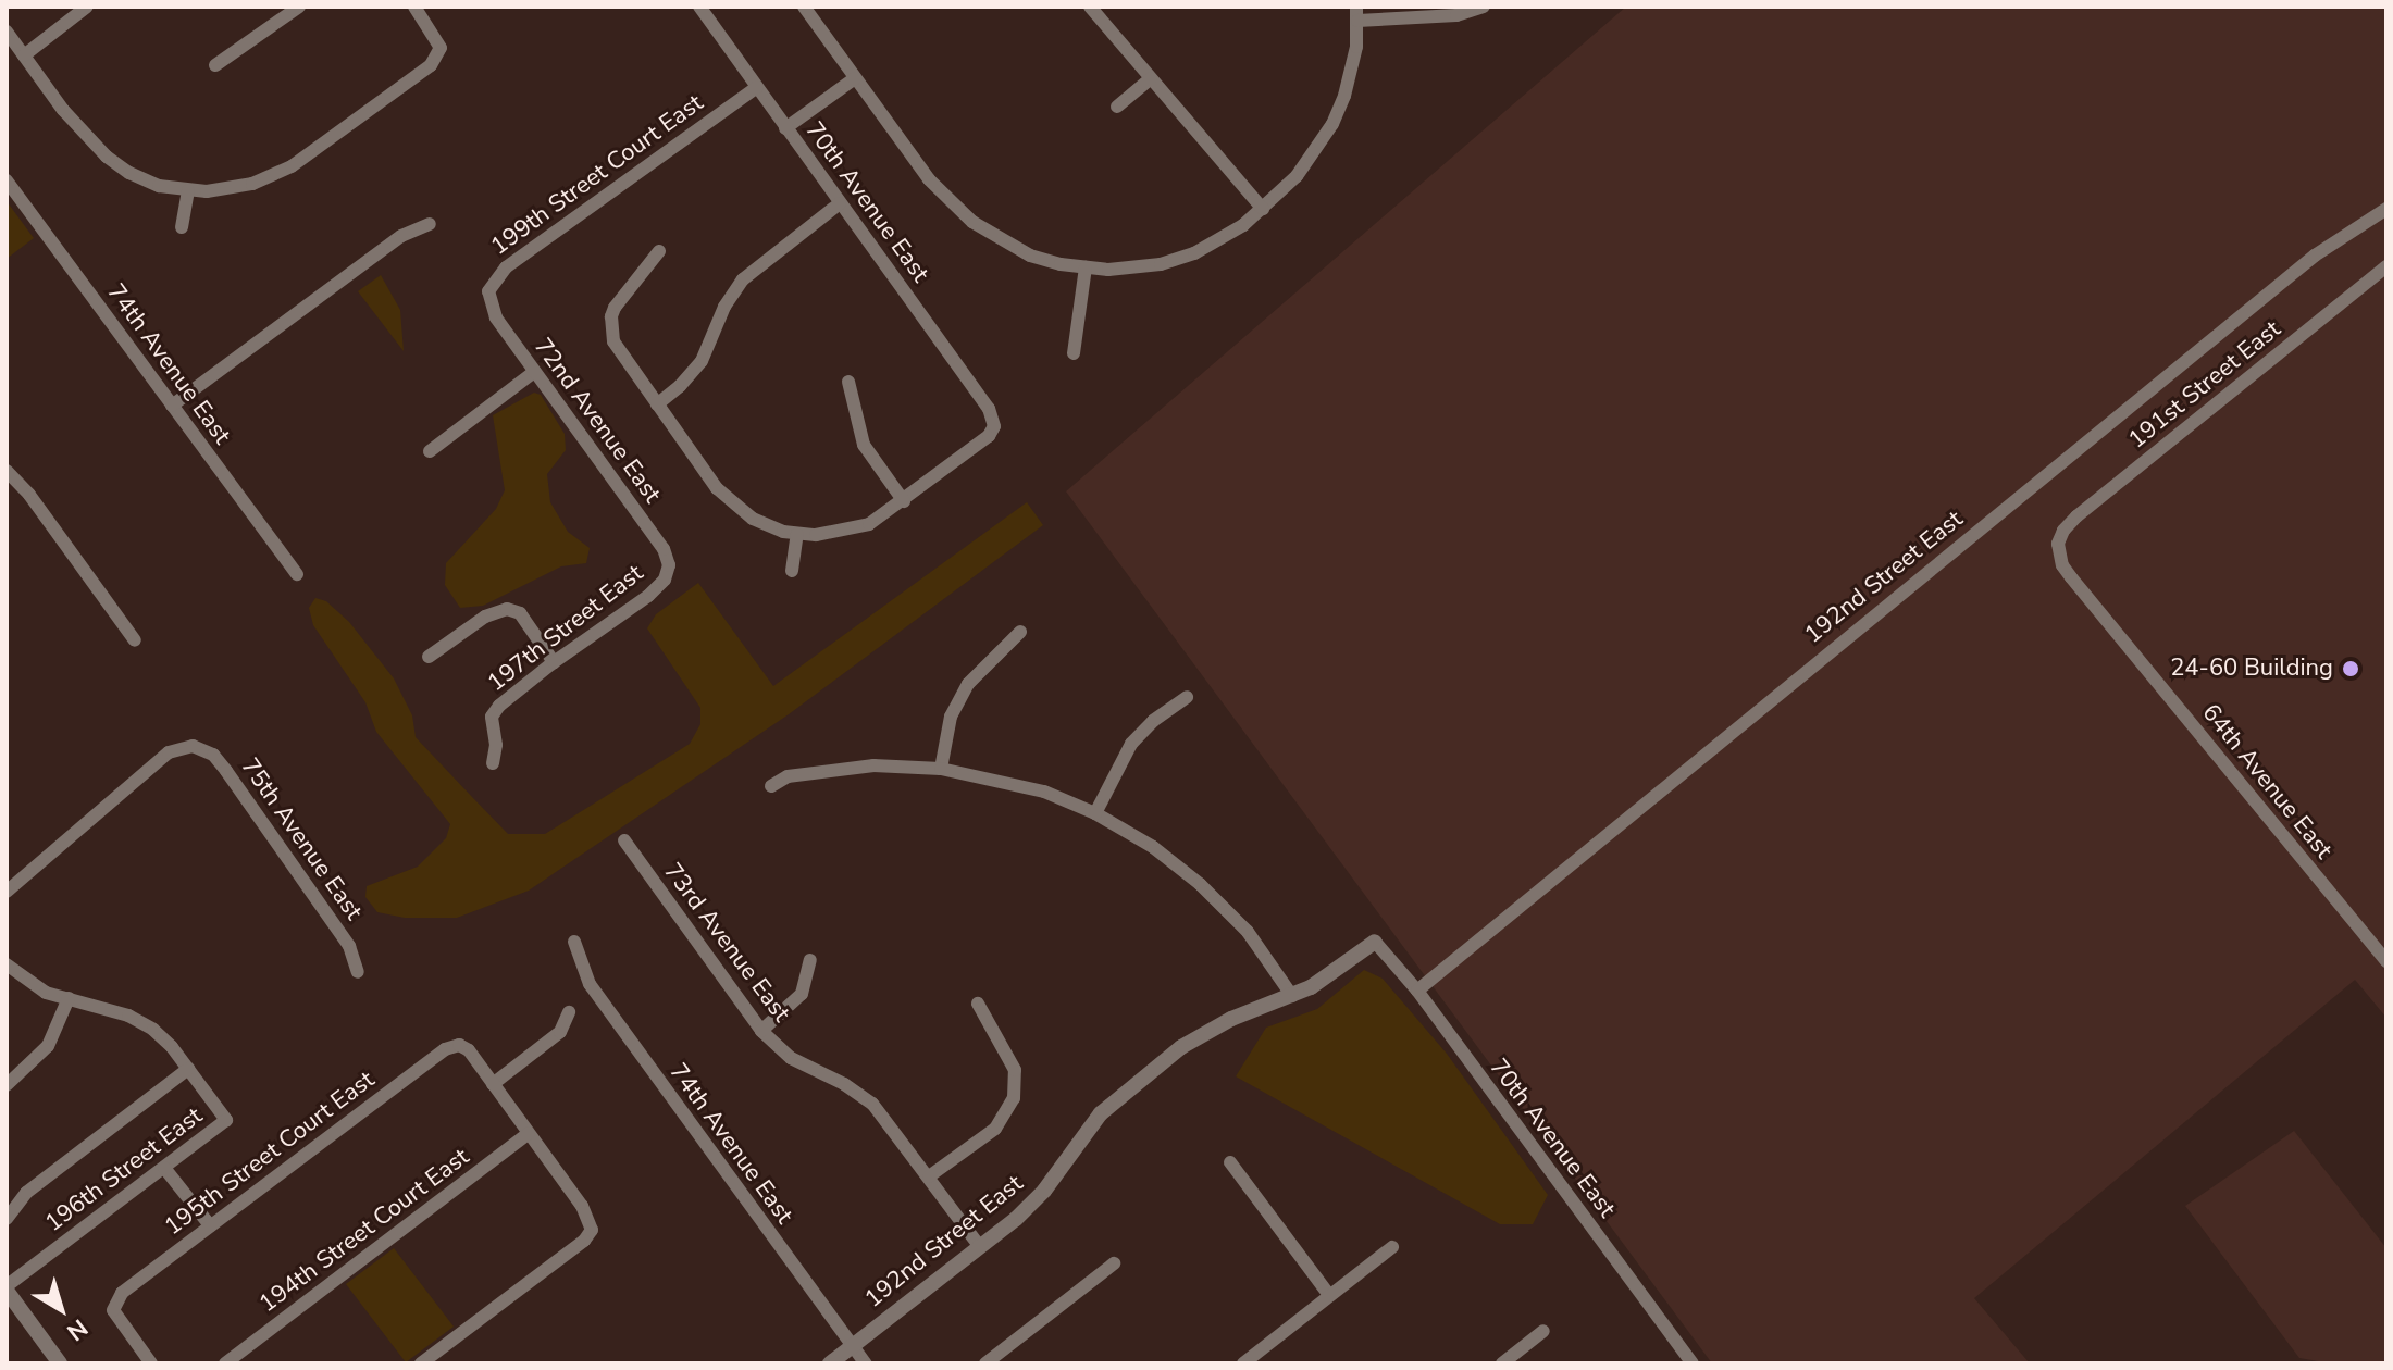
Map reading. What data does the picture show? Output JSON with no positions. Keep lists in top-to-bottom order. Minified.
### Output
{"streets":{"street":["199th Street Court East","70th Avenue East","74th Avenue East","191st Street East","72nd Avenue East","192nd Street East","197th Street East","64th Avenue East","75th Avenue East","73rd Avenue East","195th Street Court East","196th Street East","194th Street Court East"]},"crossings":[["199th Street Court East","70th Avenue East"],["199th Street Court East","72nd Avenue East"],["70th Avenue East","192nd Street East"],["74th Avenue East","192nd Street East"],["191st Street East","64th Avenue East"],["72nd Avenue East","197th Street East"],["192nd Street East","73rd Avenue East"]],"places":["24-60 Building"],"north":"bottom right"}
